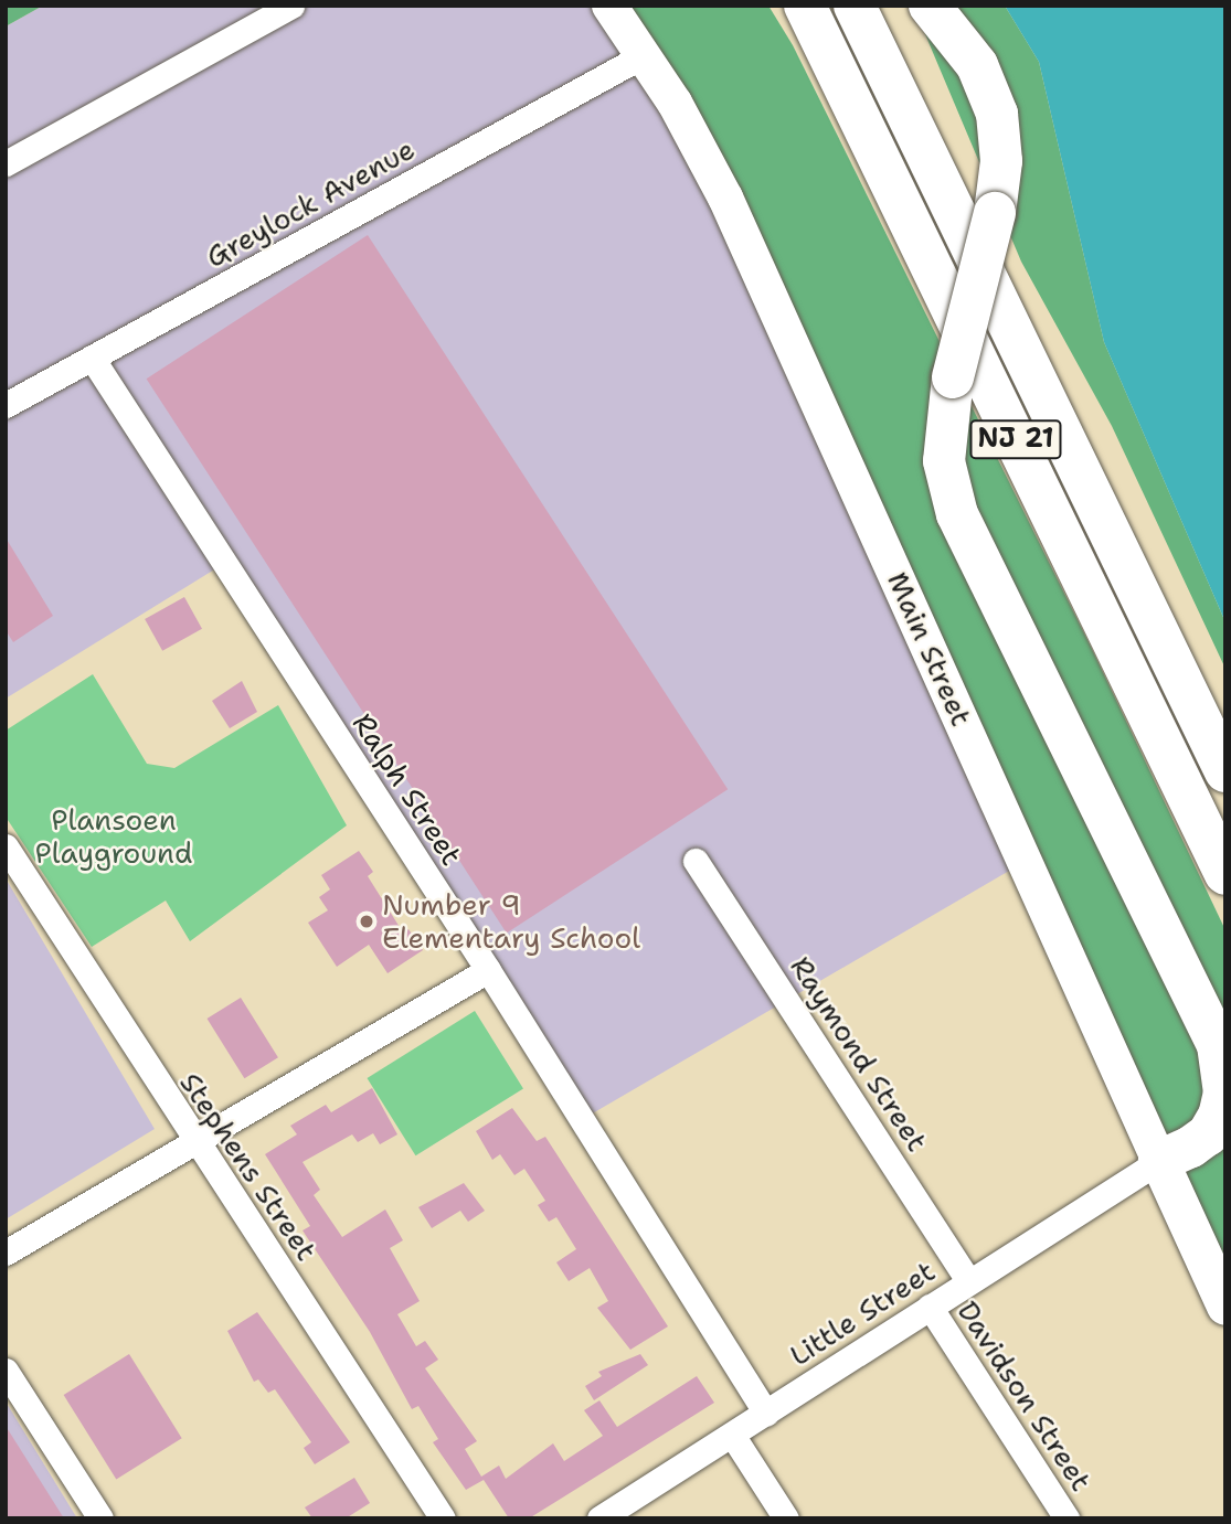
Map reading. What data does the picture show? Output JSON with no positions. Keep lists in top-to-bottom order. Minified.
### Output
{"streets":{"highway":["NJ 21"],"main road":["Main Street"],"street":["Greylock Avenue","Ralph Street","Raymond Street","Stephens Street","Little Street","Davidson Street"]},"crossings":[["Greylock Avenue","Main Street"],["Greylock Avenue","Ralph Street"],["Main Street","Little Street"],["Ralph Street","Little Street"],["Raymond Street","Little Street"],["Little Street","Davidson Street"]],"parks":["Plansoen Playground"],"places":["Number 9 Elementary School"]}
